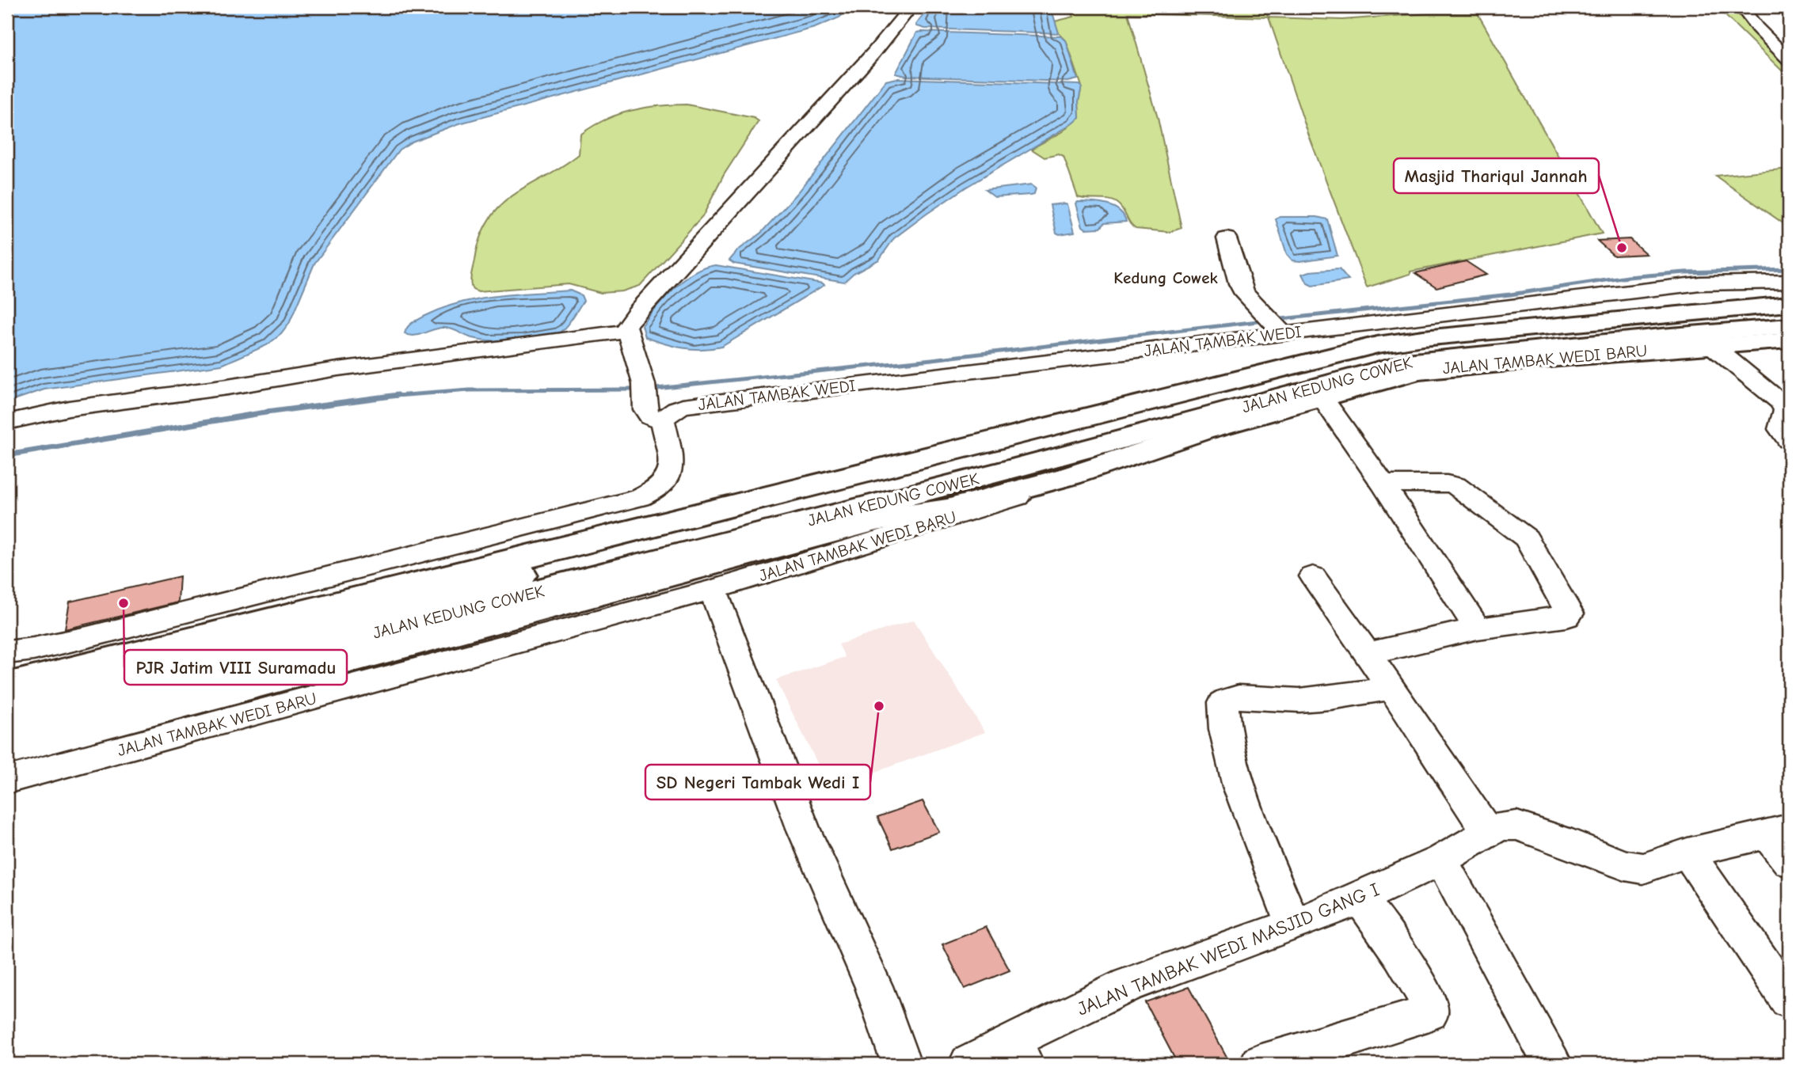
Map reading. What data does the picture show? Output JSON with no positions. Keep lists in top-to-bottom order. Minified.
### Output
{"streets":{"main road":["JALAN TAMBAK WEDI BARU","JALAN KEDUNG COWEK"],"street":["JALAN TAMBAK WEDI","JALAN TAMBAK WEDI MASJID GANG I"]},"districts":["Kedung Cowek"],"places":["Masjid Thariqul Jannah","PJR Jatim VIII Suramadu","SD Negeri Tambak Wedi I"]}
